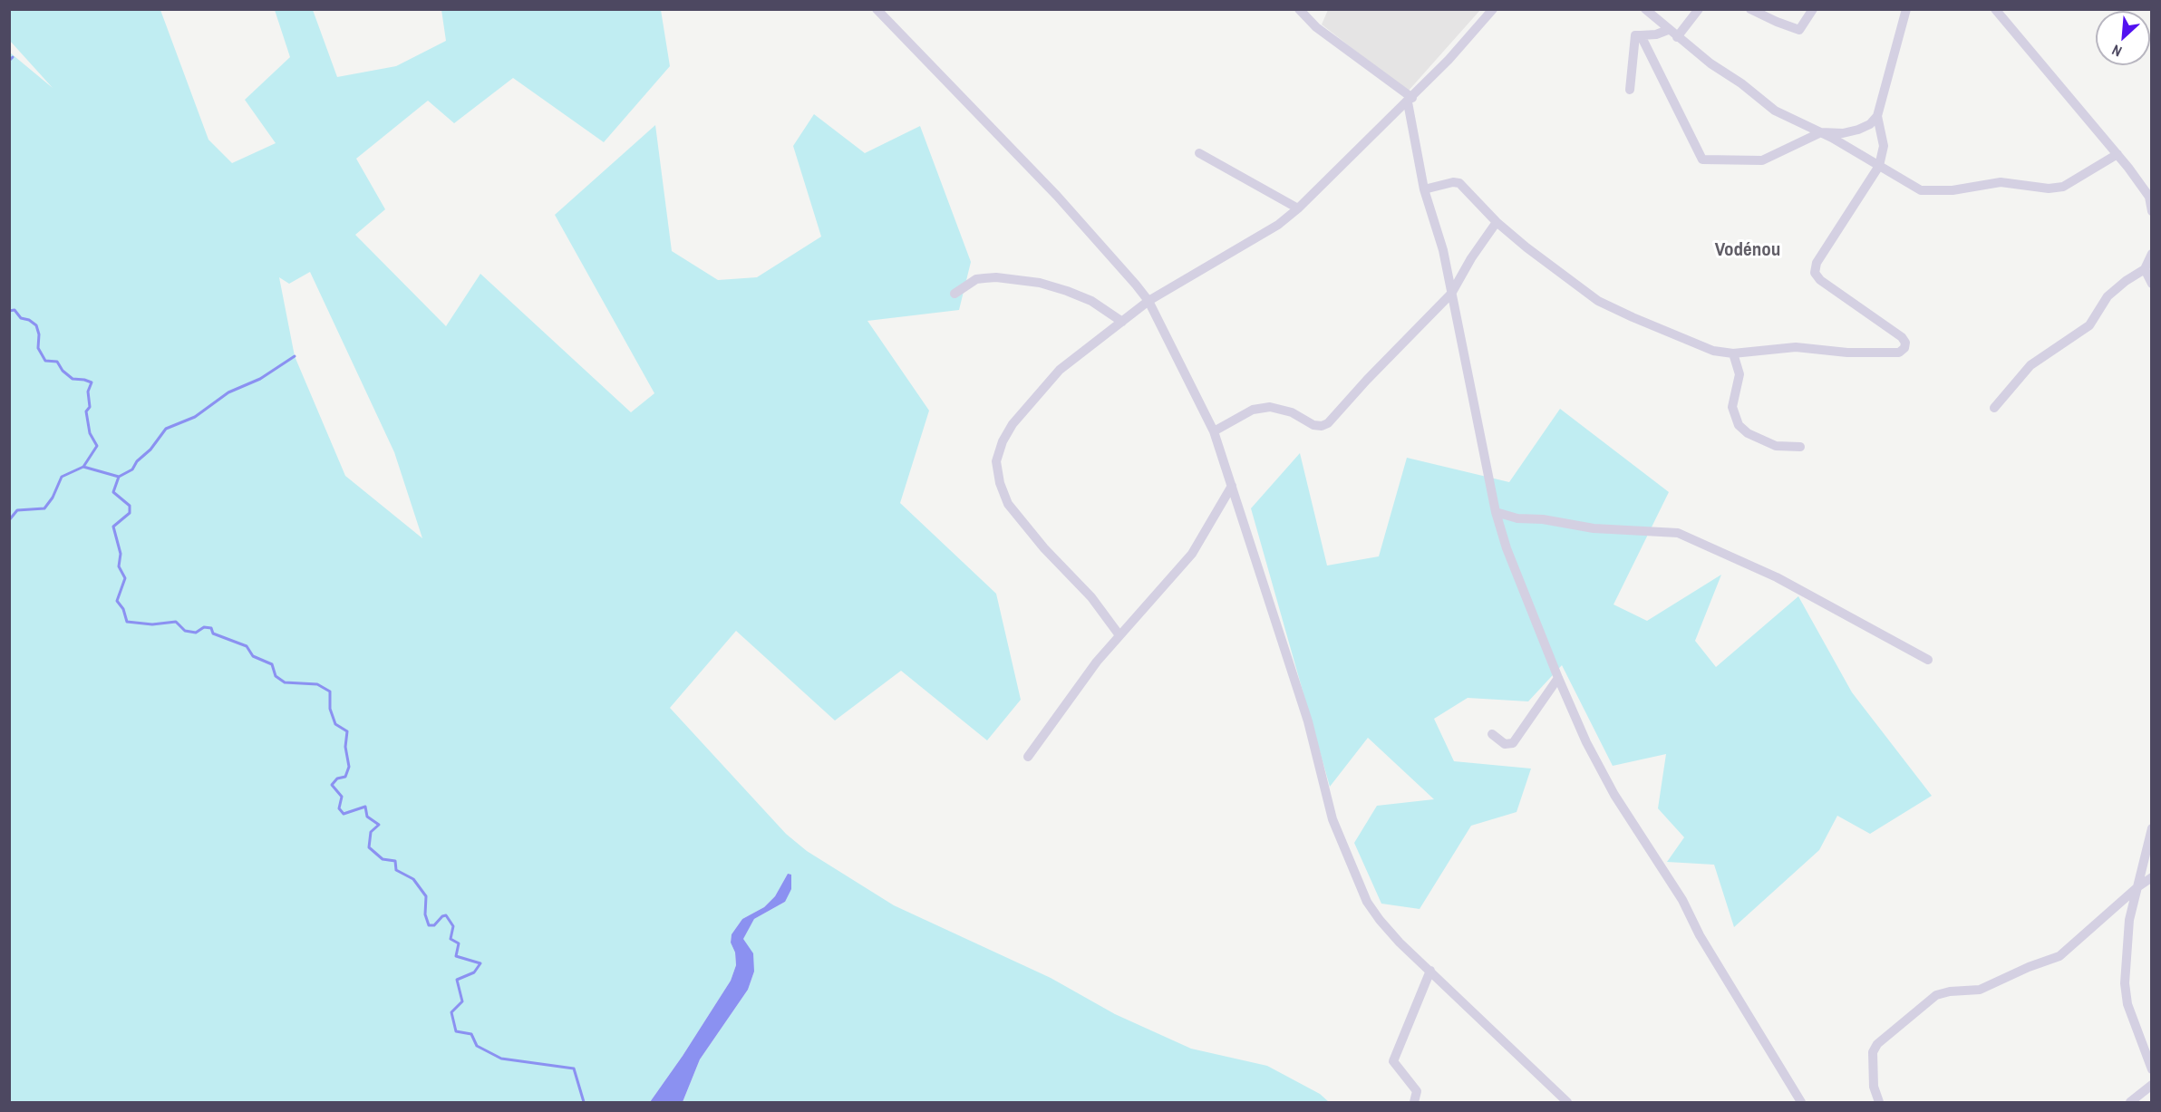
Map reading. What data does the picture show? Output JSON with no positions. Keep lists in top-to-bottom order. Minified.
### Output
{"districts":["Vodénou"],"north":"bottom left"}
